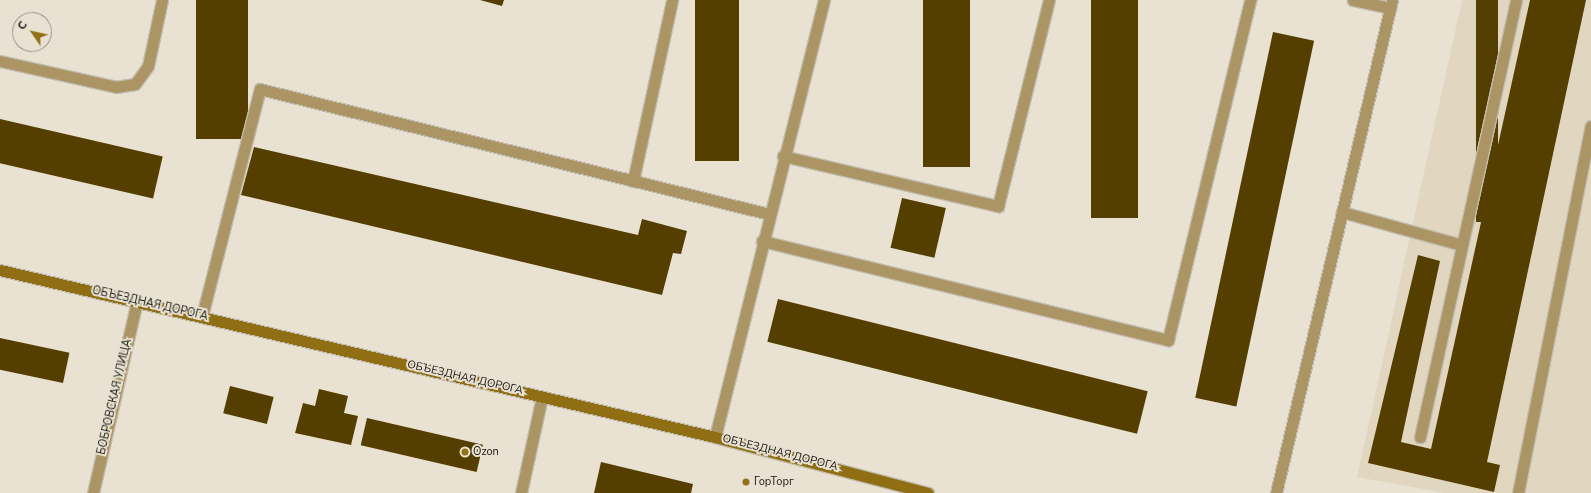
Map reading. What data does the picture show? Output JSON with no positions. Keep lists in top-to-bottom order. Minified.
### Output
{"streets":{"main road":["ОБЪЕЗДНАЯ ДОРОГА"],"street":["БОБРОВСКАЯ УЛИЦА"]},"crossings":[["ОБЪЕЗДНАЯ ДОРОГА","БОБРОВСКАЯ УЛИЦА"]],"places":["Ozon","ГорТорг"],"north":"top left"}
